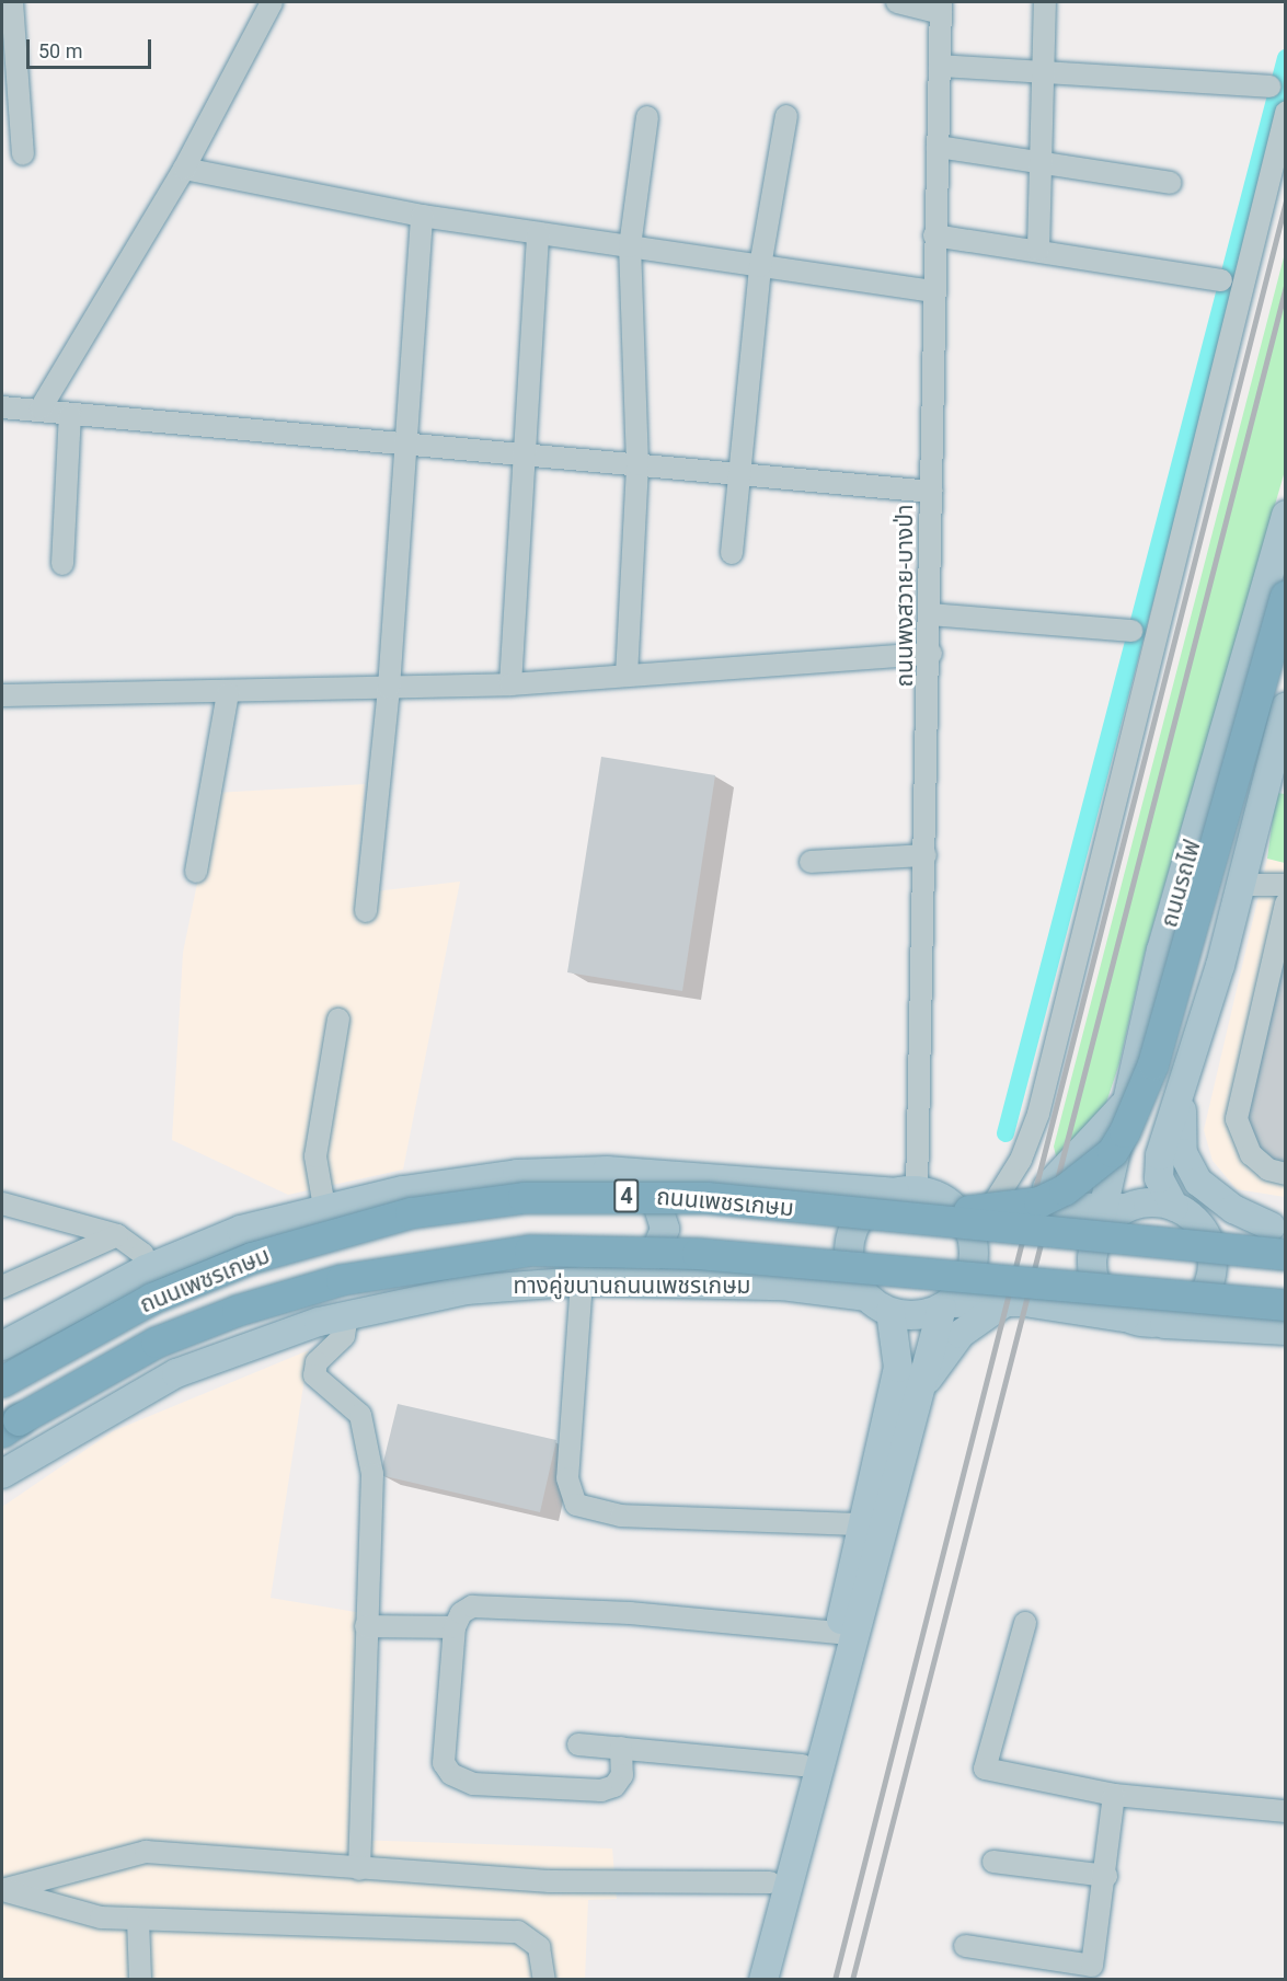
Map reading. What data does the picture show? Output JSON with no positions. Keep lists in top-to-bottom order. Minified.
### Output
{"streets":{"highway":["4","ถนนเพชรเกษม"],"main road":["ถนนรถไฟ","ทางคู่ขนานถนนเพชรเกษม"],"street":["ถนนพงสวาย-บางป่า"]},"crossings":[["ถนนพงสวาย-บางป่า","4"],["ถนนพงสวาย-บางป่า","ทางคู่ขนานถนนเพชรเกษม"],["ถนนรถไฟ","4"],["4","ทางคู่ขนานถนนเพชรเกษม"]],"scale_bar":"50 m"}
